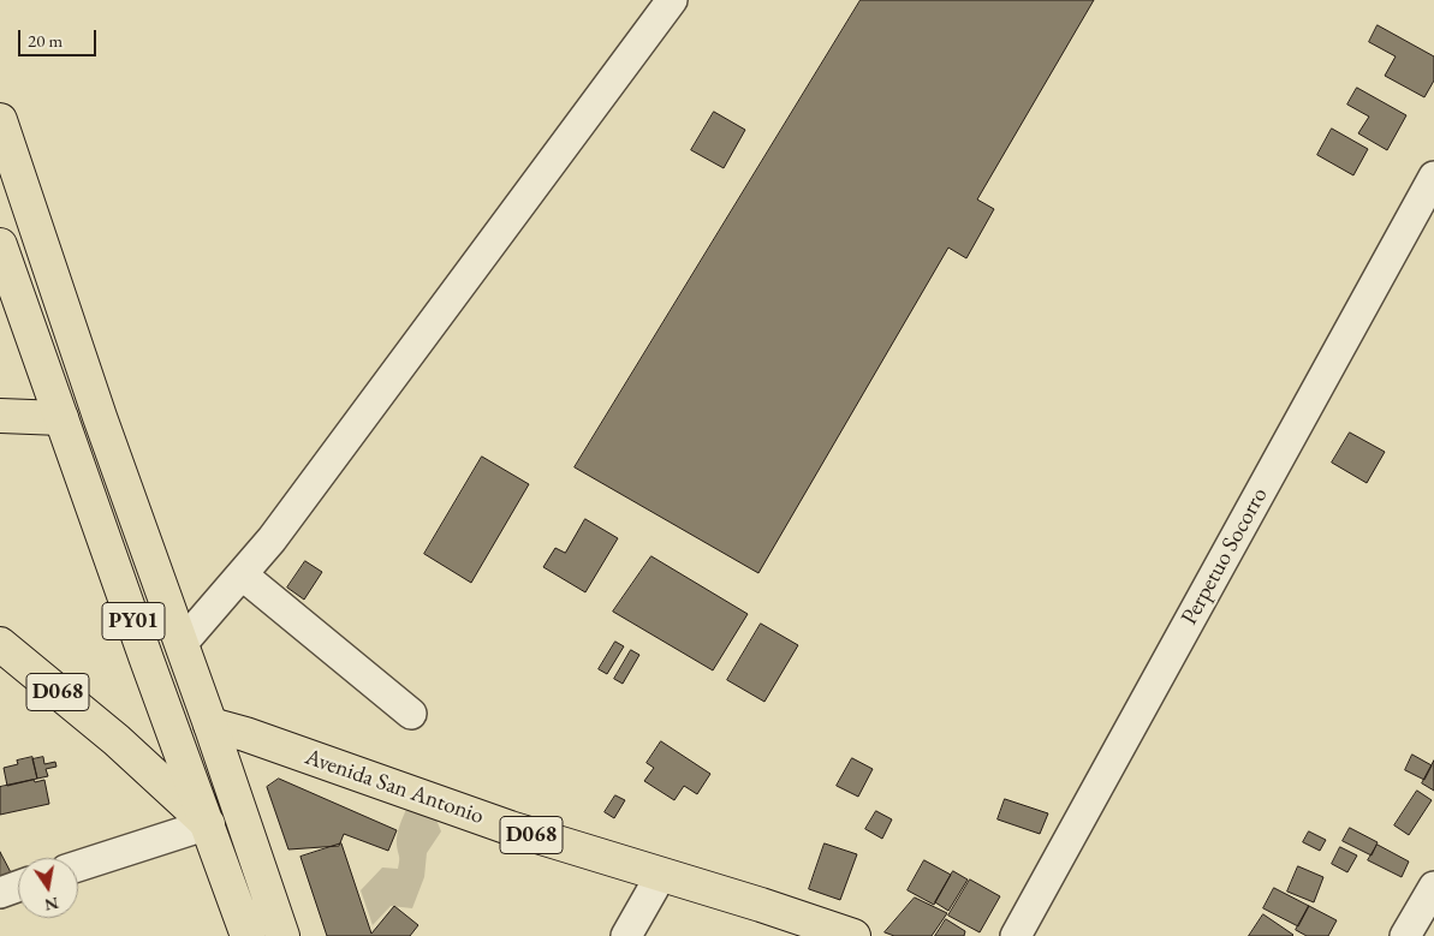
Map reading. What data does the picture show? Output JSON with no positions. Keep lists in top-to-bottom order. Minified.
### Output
{"streets":{"main road":["PY01","D068","Avenida San Antonio"],"street":["Perpetuo Socorro"]},"crossings":[["PY01","D068"],["PY01","Avenida San Antonio"]],"scale_bar":"20 m","north":"bottom"}
